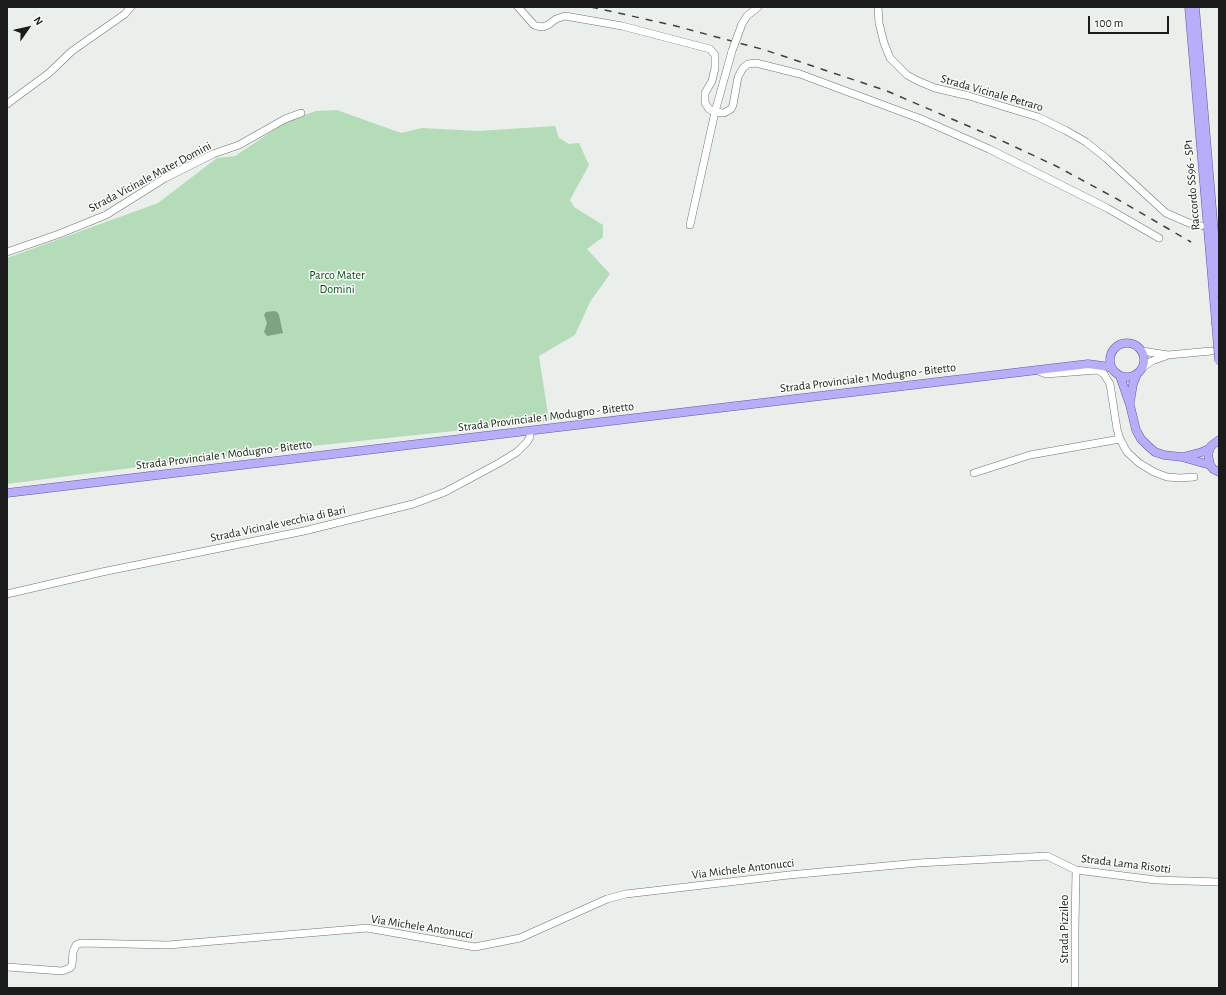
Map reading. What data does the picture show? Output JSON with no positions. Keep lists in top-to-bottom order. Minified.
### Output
{"streets":{"main road":["Raccordo SS96 - SP1","Strada Provinciale 1 Modugno - Bitetto"],"street":["Strada Vicinale Petraro","Strada Vicinale Mater Domini","Strada Vicinale vecchia di Bari","Strada Lama Risotti","Via Michele Antonucci","Strada Pizzileo"]},"crossings":[["Strada Provinciale 1 Modugno - Bitetto","Strada Vicinale vecchia di Bari"],["Strada Lama Risotti","Via Michele Antonucci"],["Strada Lama Risotti","Strada Pizzileo"]],"parks":["Parco Mater Domini"],"scale_bar":"100 m","north":"top right"}
